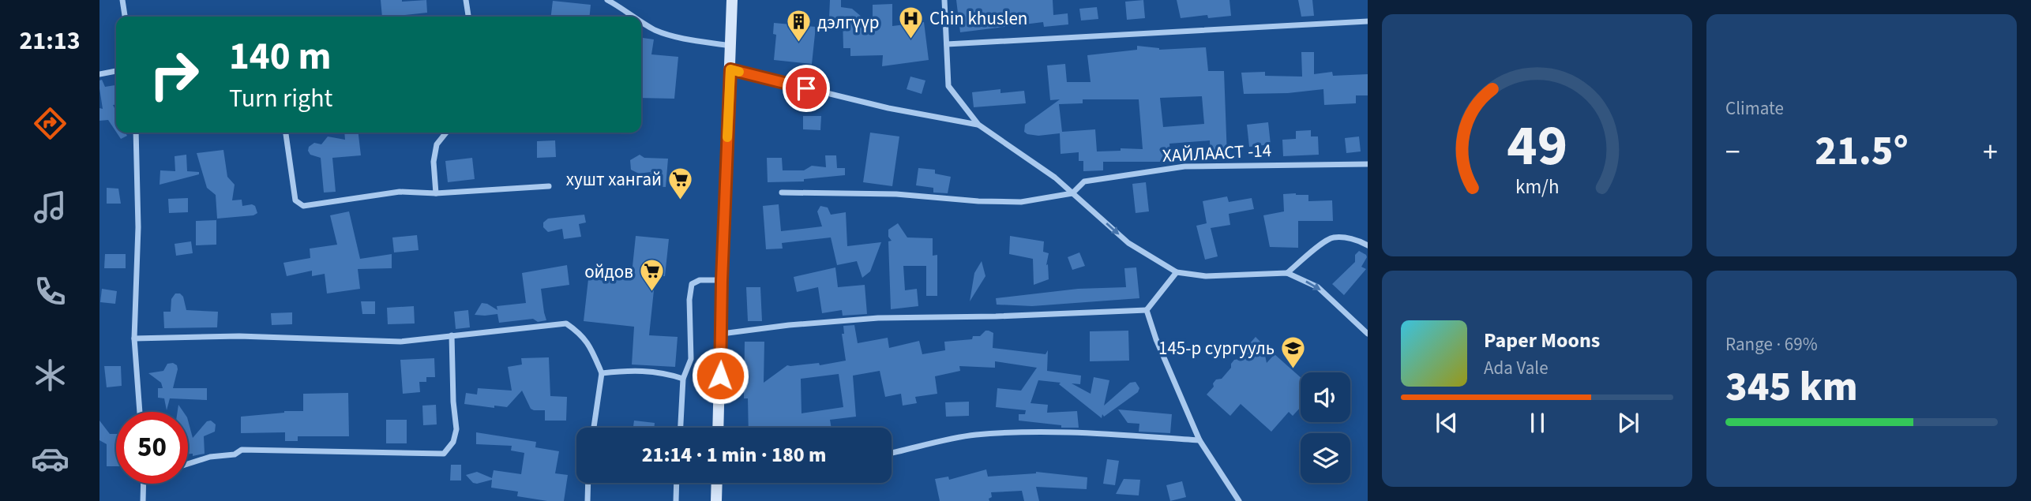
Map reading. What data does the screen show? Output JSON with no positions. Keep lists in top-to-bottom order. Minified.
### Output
{"streets":{"street":["ХАЙЛААСТ -14"]},"places":{"hospital":["Chin khuslen"],"building":["дэлгүүр"],"supermarket":["хушт хангай","ойдов"],"school or university":["145-р сургууль"]},"page":{"tabs":"21:13","tile":["Climate",["Range · 69%","345 km"]],"turn":["140 m","Turn right"],"heat":["−","21.5°","+"],"song":["Paper Moons","Ada Vale"],"limit":"50","trip":"21:14 · 1 min · 180 m","gauge":["49","km/h"]}}
